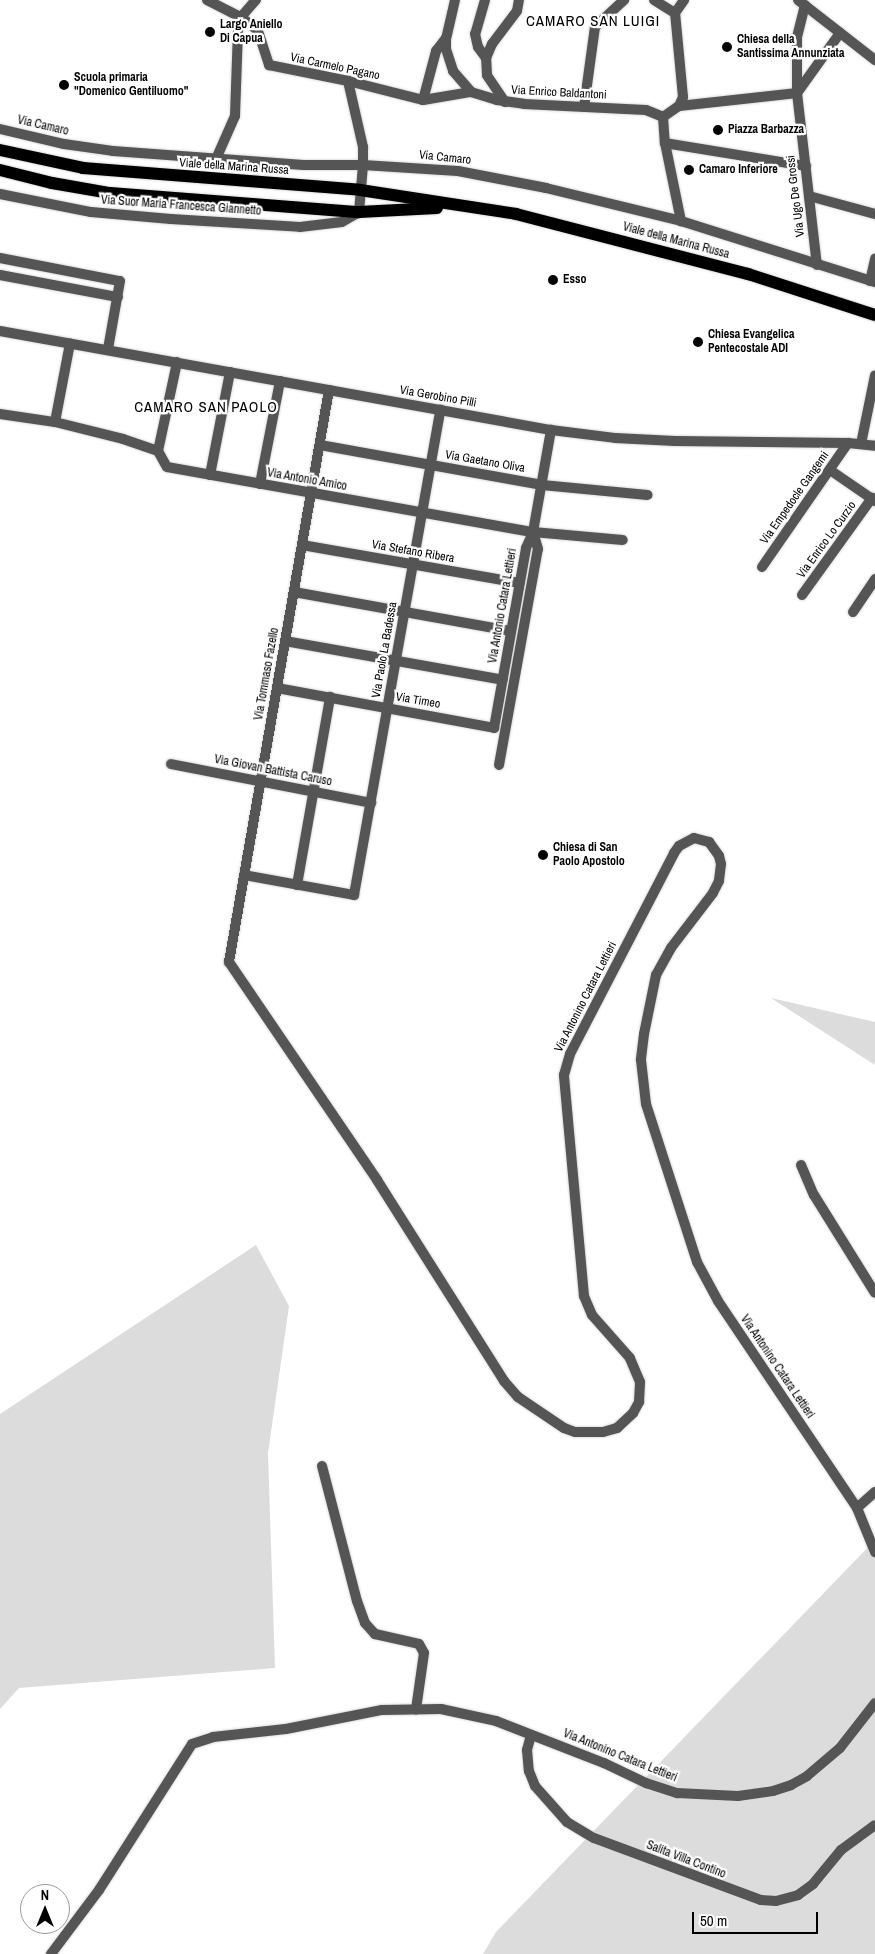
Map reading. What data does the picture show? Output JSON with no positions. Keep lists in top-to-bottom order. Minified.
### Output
{"streets":{"main road":["Viale della Marina Russa"],"street":["Via Carmelo Pagano","Via Enrico Baldantoni","Via Camaro","Via Ugo De Grossi","Via Suor Maria Francesca Giannetto","Via Gerobino Pilli","Via Gaetano Oliva","Via Antonio Amico","Via Empedocle Gangemi","Via Enrico Lo Curzio","Via Stefano Ribera","Via Antonio Catara Lettieri","Via Paolo La Badessa","Via Tommaso Fazello","Via Timeo","Via Giovan Battista Caruso","Via Antonino Catara Lettieri","Salita Villa Contino"]},"crossings":[["Via Carmelo Pagano","Via Enrico Baldantoni"],["Via Camaro","Via Ugo De Grossi"],["Viale della Marina Russa","Via Suor Maria Francesca Giannetto"],["Via Gerobino Pilli","Via Empedocle Gangemi"],["Via Gerobino Pilli","Via Antonio Catara Lettieri"],["Via Gerobino Pilli","Via Paolo La Badessa"],["Via Gerobino Pilli","Via Tommaso Fazello"],["Via Gaetano Oliva","Via Antonio Catara Lettieri"],["Via Gaetano Oliva","Via Paolo La Badessa"],["Via Gaetano Oliva","Via Tommaso Fazello"],["Via Antonio Amico","Via Antonio Catara Lettieri"],["Via Antonio Amico","Via Paolo La Badessa"],["Via Antonio Amico","Via Tommaso Fazello"],["Via Stefano Ribera","Via Antonio Catara Lettieri"],["Via Stefano Ribera","Via Paolo La Badessa"],["Via Stefano Ribera","Via Tommaso Fazello"],["Via Antonio Catara Lettieri","Via Timeo"],["Via Paolo La Badessa","Via Timeo"],["Via Paolo La Badessa","Via Giovan Battista Caruso"],["Via Tommaso Fazello","Via Timeo"],["Via Tommaso Fazello","Via Giovan Battista Caruso"],["Via Tommaso Fazello","Via Antonino Catara Lettieri"],["Via Antonino Catara Lettieri","Salita Villa Contino"]],"districts":["CAMARO SAN LUIGI","CAMARO SAN PAOLO"],"places":["Largo Aniello Di Capua","Chiesa della Santissima Annunziata","Scuola primaria \"Domenico Gentiluomo\"","Piazza Barbazza","Camaro Inferiore","Esso","Chiesa Evangelica Pentecostale ADI","Chiesa di San Paolo Apostolo"],"scale_bar":"50 m","north":"top"}
